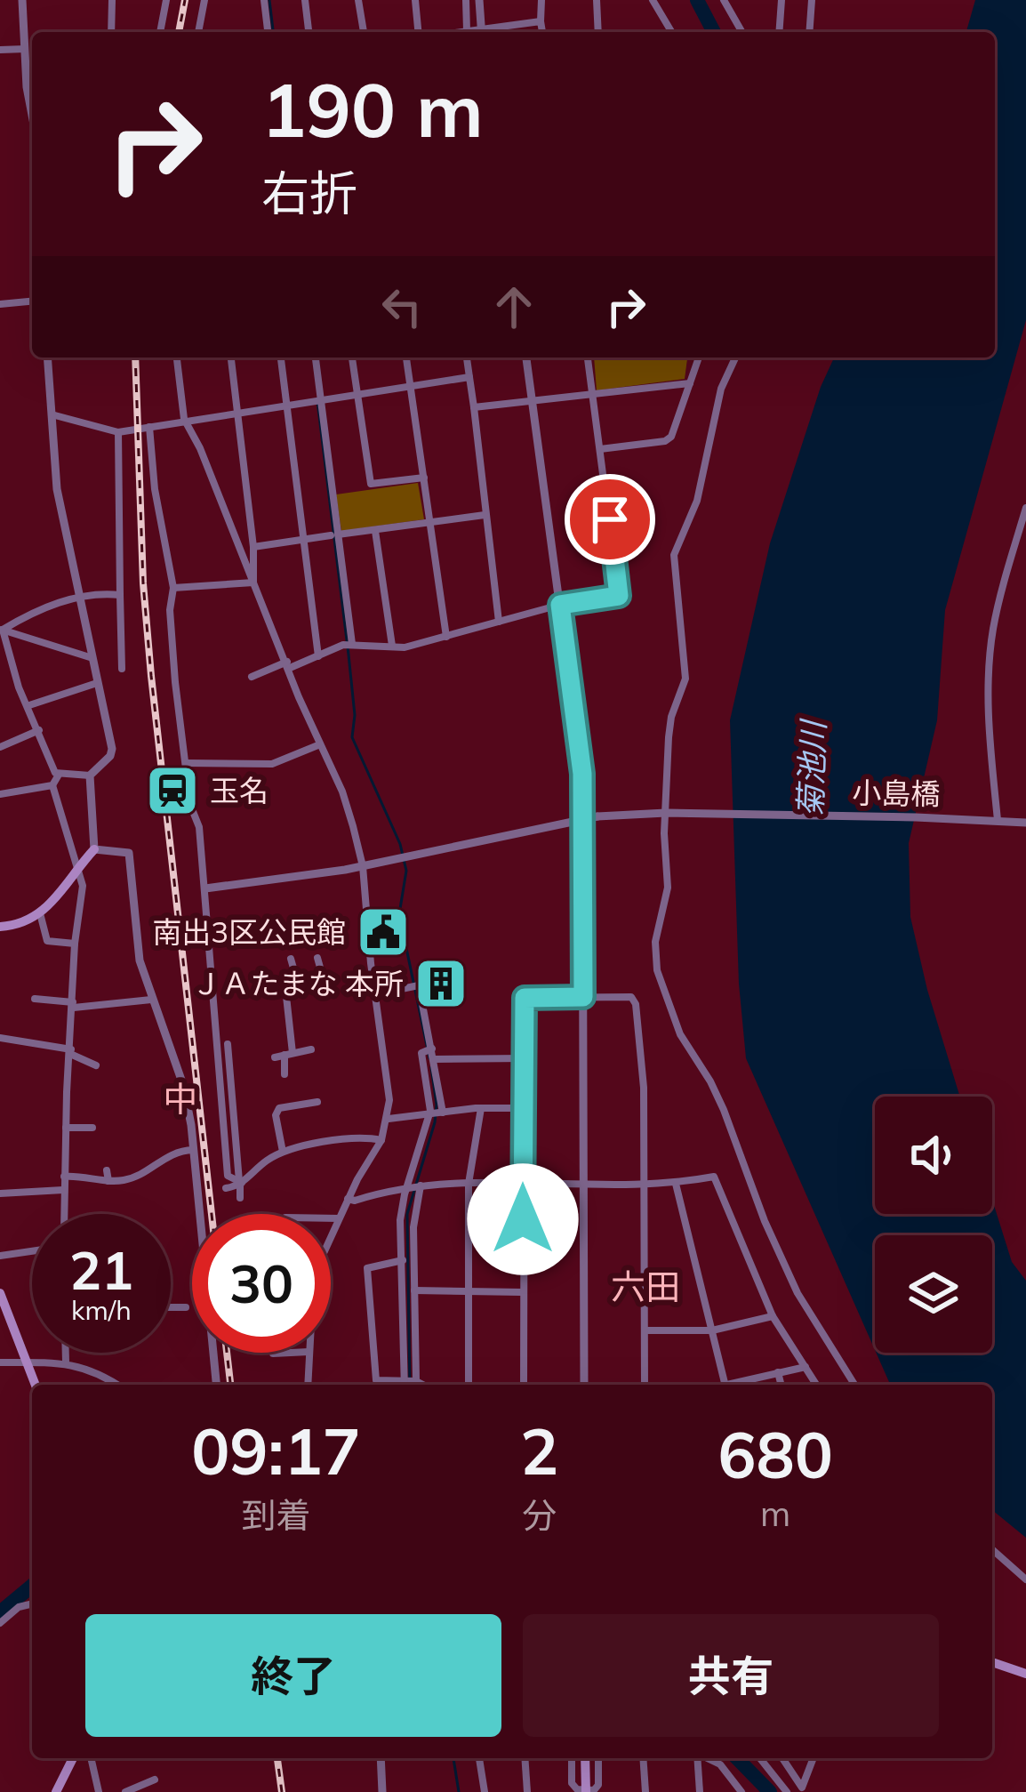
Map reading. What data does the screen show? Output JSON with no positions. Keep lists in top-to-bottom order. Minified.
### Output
{"streets":{"street":["小島橋"]},"districts":["中","六田"],"water":["菊池川"],"places":{"station":["玉名"],"public building":["南出3区公民館"],"building":["ＪＡたまな 本所"]},"page":{"turn":["190 m","右折"],"speed":"21 km/h","limit":"30","eta":["09:17","到着","2","分","680","m"],"buttons":["終了","共有"]}}
